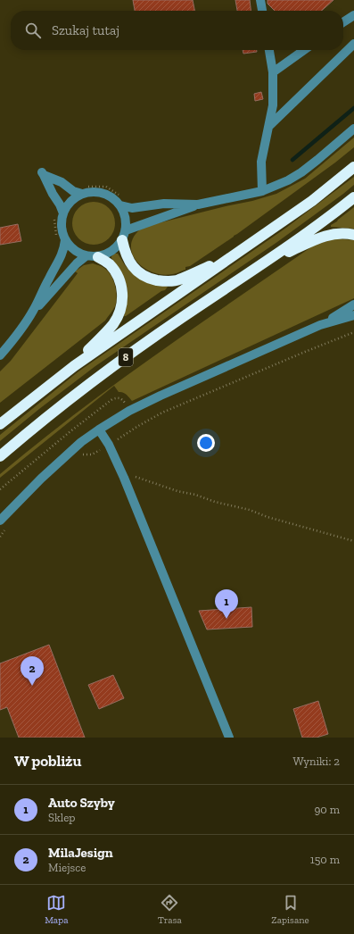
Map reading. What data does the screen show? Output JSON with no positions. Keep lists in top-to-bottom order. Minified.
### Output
{"streets":{"highway":["8"]},"page":{"search":"Szukaj tutaj","pins":["1","2"],"heading":["W pobliżu","Wyniki: 2"],"list":[{"mark":"1","name":"Auto Szyby","note":"Sklep","value":"90 m"},{"mark":"2","name":"MilaJesign","note":"Miejsce","value":"150 m"}],"nav":["Mapa","Trasa","Zapisane"]}}
